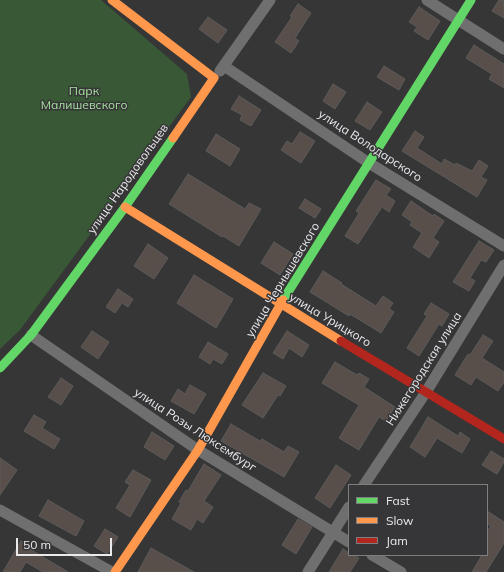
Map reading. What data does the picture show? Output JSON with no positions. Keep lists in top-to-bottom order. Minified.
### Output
{"streets":{"street":["улица Володарского","улица Народовольцев","улица Чернышевского","улица Урицкого","Нижегородская улица","улица Розы Люксембург"]},"crossings":[["улица Володарского","улица Народовольцев"],["улица Володарского","улица Чернышевского"],["улица Народовольцев","улица Урицкого"],["улица Народовольцев","улица Розы Люксембург"],["улица Чернышевского","улица Урицкого"],["улица Чернышевского","улица Розы Люксембург"],["улица Урицкого","Нижегородская улица"]],"parks":["Парк Малишевского"],"legend":["Fast","Slow","Jam"],"scale_bar":"50 m"}
